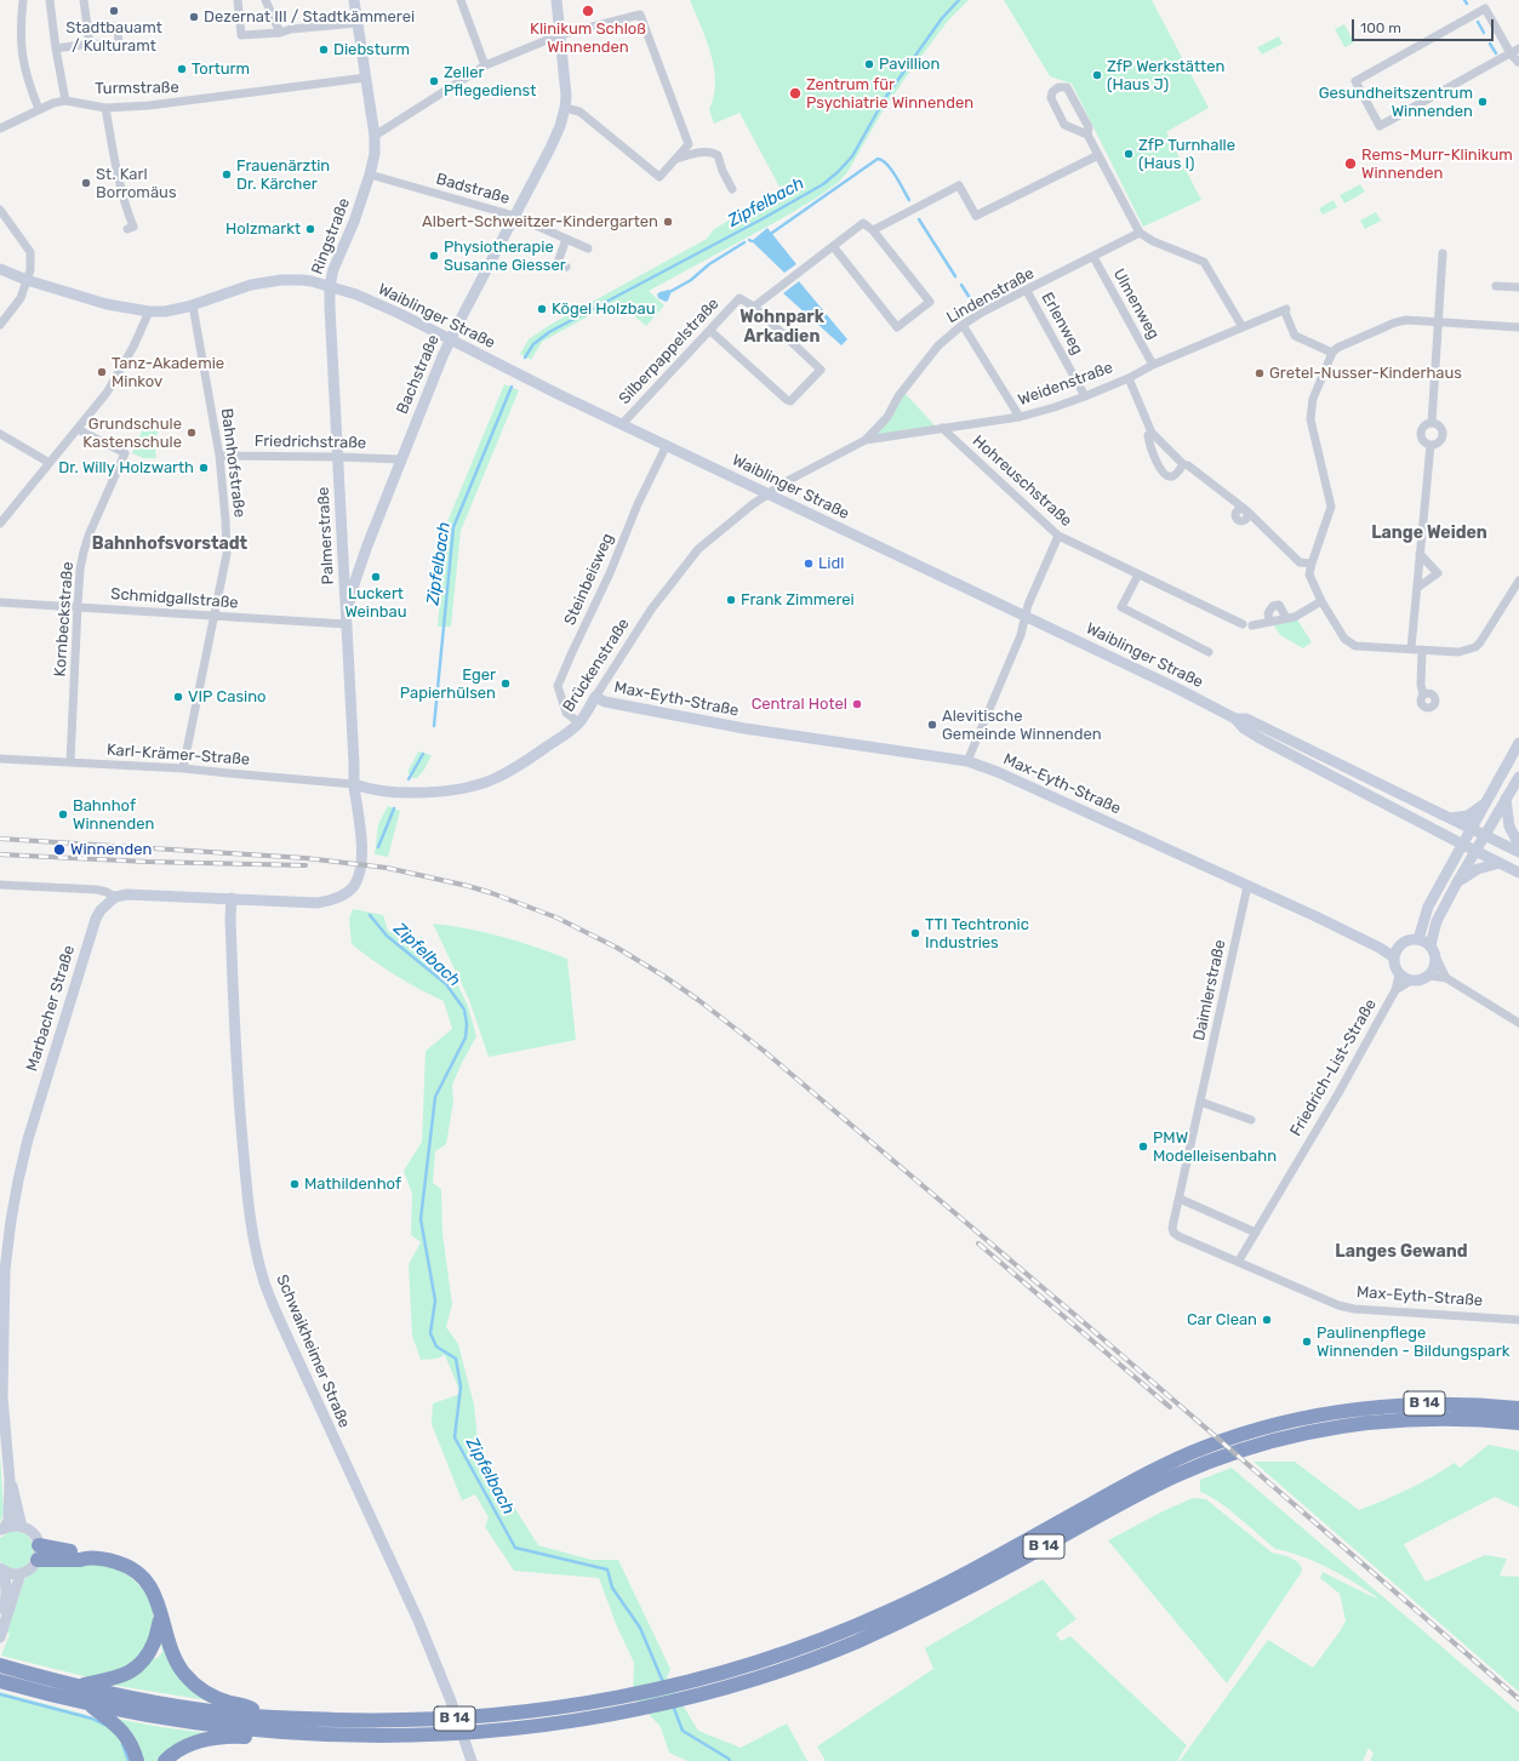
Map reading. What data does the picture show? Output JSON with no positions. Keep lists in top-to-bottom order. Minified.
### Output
{"streets":{"highway":["B 14"],"main road":["Ringstraße","Waiblinger Straße","Bachstraße","Palmerstraße","Brückenstraße","Max-Eyth-Straße","Marbacher Straße","Friedrich-List-Straße","Schwaikheimer Straße"],"street":["Turmstraße","Badstraße","Lindenstraße","Ulmenweg","Erlenweg","Silberpappelstraße","Weidenstraße","Friedrichstraße","Bahnhofstraße","Hohreuschstraße","Steinbeisweg","Schmidgallstraße","Kornbeckstraße","Karl-Krämer-Straße","Daimlerstraße"]},"crossings":[["Turmstraße","Ringstraße"],["Badstraße","Ringstraße"],["Badstraße","Bachstraße"],["Ringstraße","Waiblinger Straße"],["Ringstraße","Bahnhofstraße"],["Ringstraße","Palmerstraße"],["Lindenstraße","Ulmenweg"],["Lindenstraße","Erlenweg"],["Lindenstraße","Weidenstraße"],["Ulmenweg","Weidenstraße"],["Waiblinger Straße","Silberpappelstraße"],["Waiblinger Straße","Bachstraße"],["Waiblinger Straße","Weidenstraße"],["Waiblinger Straße","Palmerstraße"],["Waiblinger Straße","Steinbeisweg"],["Waiblinger Straße","Brückenstraße"],["Erlenweg","Weidenstraße"],["Bachstraße","Friedrichstraße"],["Bachstraße","Palmerstraße"],["Bachstraße","Schmidgallstraße"],["Weidenstraße","Hohreuschstraße"],["Weidenstraße","Brückenstraße"],["Friedrichstraße","Bahnhofstraße"],["Friedrichstraße","Palmerstraße"],["Bahnhofstraße","Schmidgallstraße"],["Bahnhofstraße","Karl-Krämer-Straße"],["Palmerstraße","Schmidgallstraße"],["Palmerstraße","Brückenstraße"],["Palmerstraße","Karl-Krämer-Straße"],["Steinbeisweg","Brückenstraße"],["Schmidgallstraße","Kornbeckstraße"],["Kornbeckstraße","Karl-Krämer-Straße"],["Brückenstraße","Max-Eyth-Straße"],["Brückenstraße","Karl-Krämer-Straße"],["Max-Eyth-Straße","Daimlerstraße"],["Max-Eyth-Straße","Friedrich-List-Straße"],["Daimlerstraße","Friedrich-List-Straße"]],"districts":["Wohnpark Arkadien","Lange Weiden","Bahnhofsvorstadt","Langes Gewand"],"water":["Zipfelbach"],"places":["Stadtbauamt / Kulturamt","Klinikum Schloß Winnenden","Dezernat III / Stadtkämmerei","Diebsturm","Pavillion","Torturm","ZfP Werkstätten (Haus J)","Zeller Pflegedienst","Zentrum für Psychiatrie Winnenden","Gesundheitszentrum Winnenden","ZfP Turnhalle (Haus I)","Rems-Murr-Klinikum Winnenden","Frauenärztin Dr. Kärcher","St. Karl Borromäus","Albert-Schweitzer-Kindergarten","Holzmarkt","Physiotherapie Susanne Giesser","Kögel Holzbau","Tanz-Akademie Minkov","Gretel-Nusser-Kinderhaus","Grundschule Kastenschule","Dr. Willy Holzwarth","Lidl","Luckert Weinbau","Frank Zimmerei","Eger Papierhülsen","VIP Casino","Central Hotel","Alevitische Gemeinde Winnenden","Bahnhof Winnenden","Winnenden","TTI Techtronic Industries","PMW Modelleisenbahn","Mathildenhof","Car Clean","Paulinenpflege Winnenden - Bildungspark"],"scale_bar":"100 m"}
